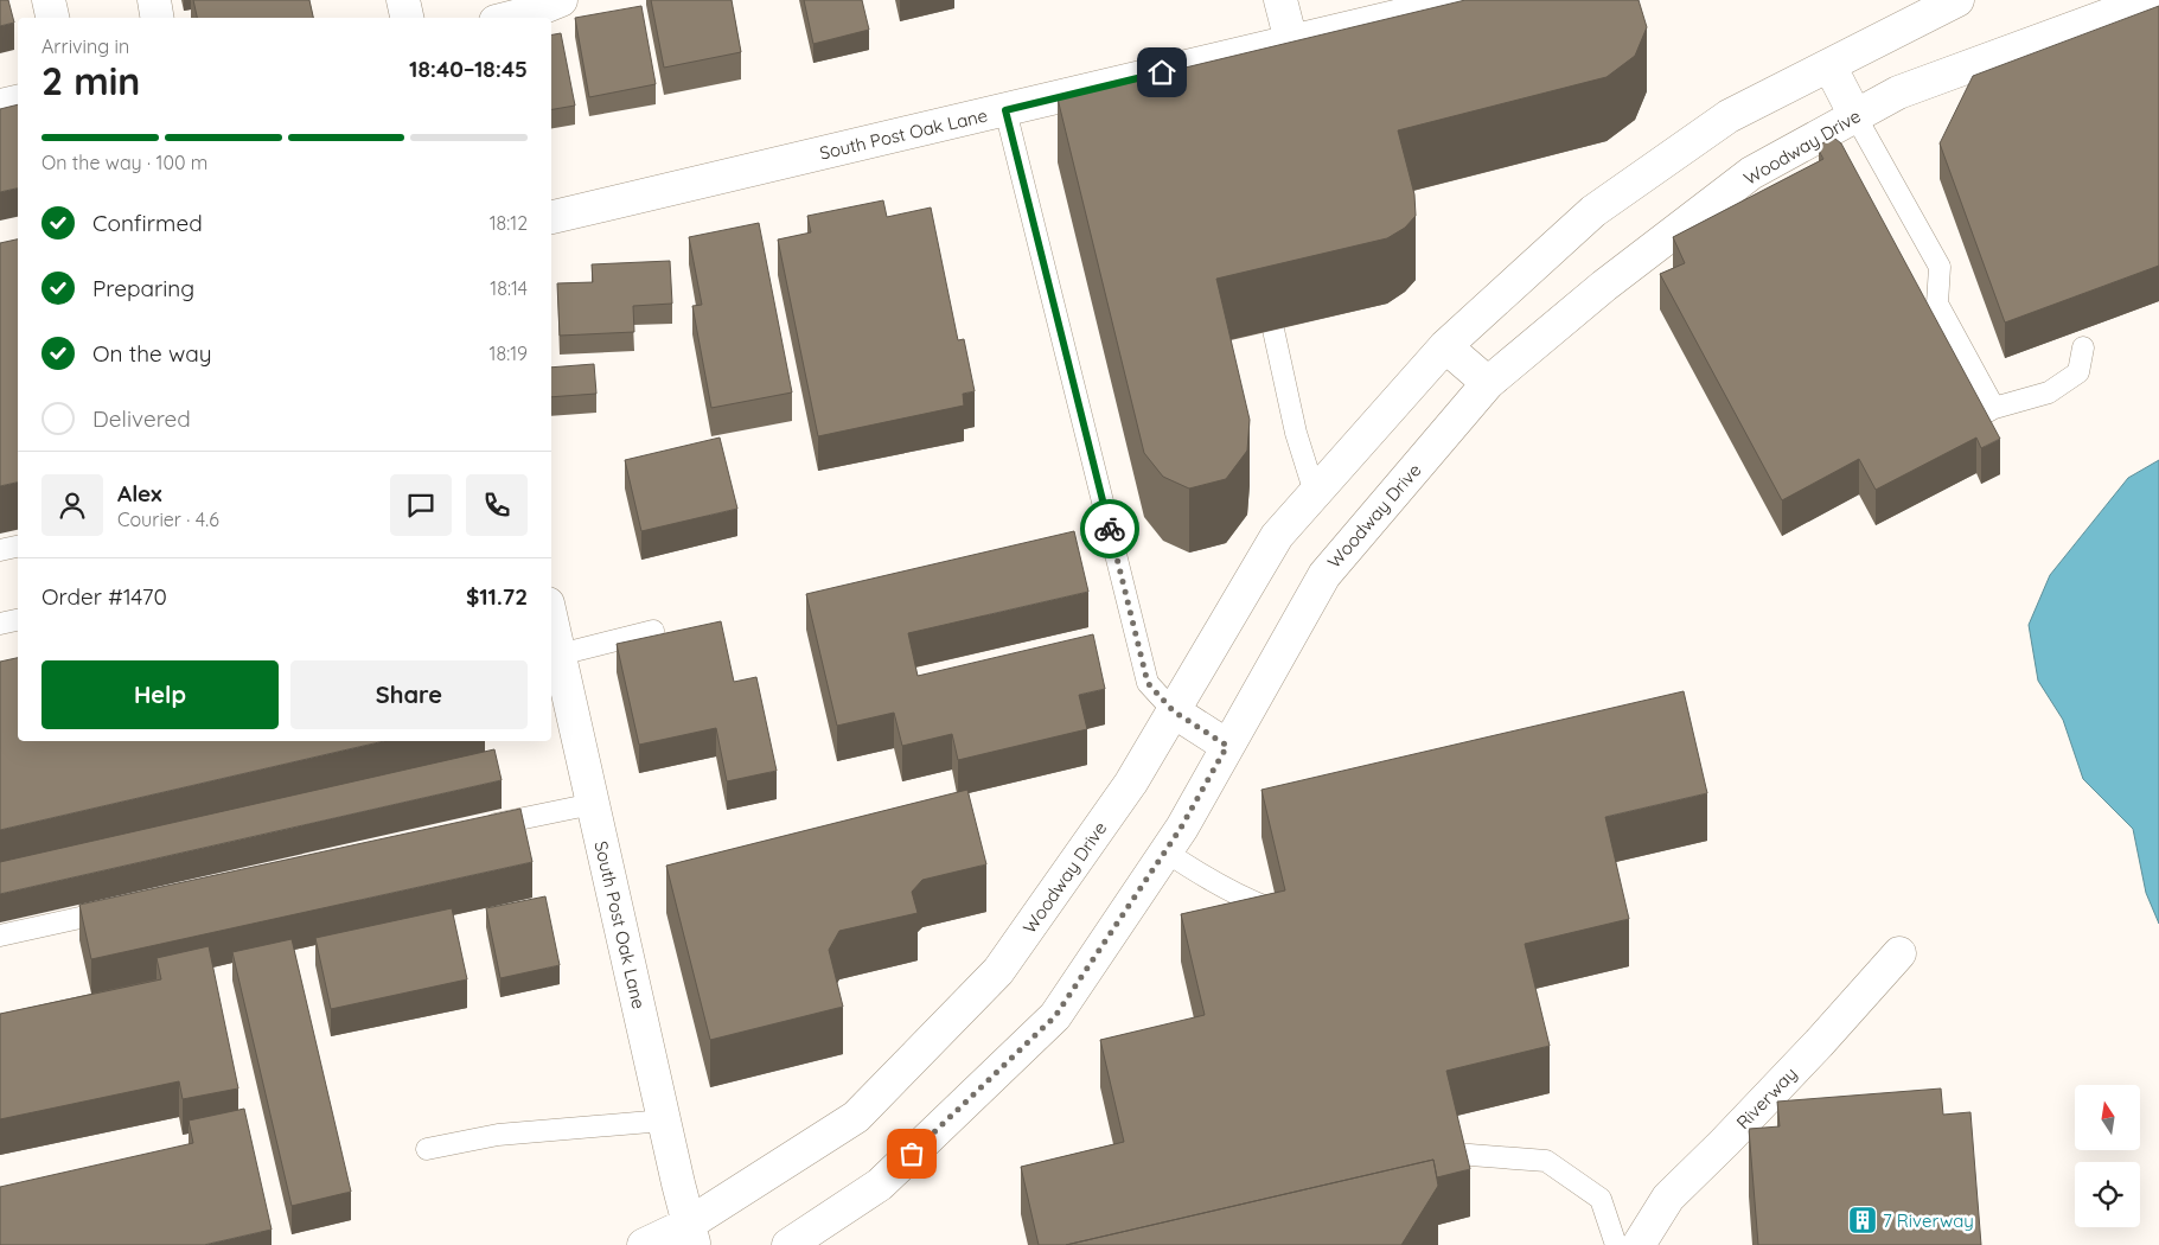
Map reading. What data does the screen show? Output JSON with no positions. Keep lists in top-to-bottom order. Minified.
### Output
{"streets":{"main road":["South Post Oak Lane","Woodway Drive","Riverway"]},"crossings":[["South Post Oak Lane","Woodway Drive"]],"places":{"building":["7 Riverway"]},"north":"top","page":{"heading":["2 min","Arriving in","18:40–18:45"],"panel":["Alex","Courier · 4.6","Order #1470","$11.72"],"bar":"On the way · 100 m","list":[["Confirmed","18:12"],["Preparing","18:14"],["On the way","18:19"],"Delivered"],"buttons":["Help","Share"]}}
